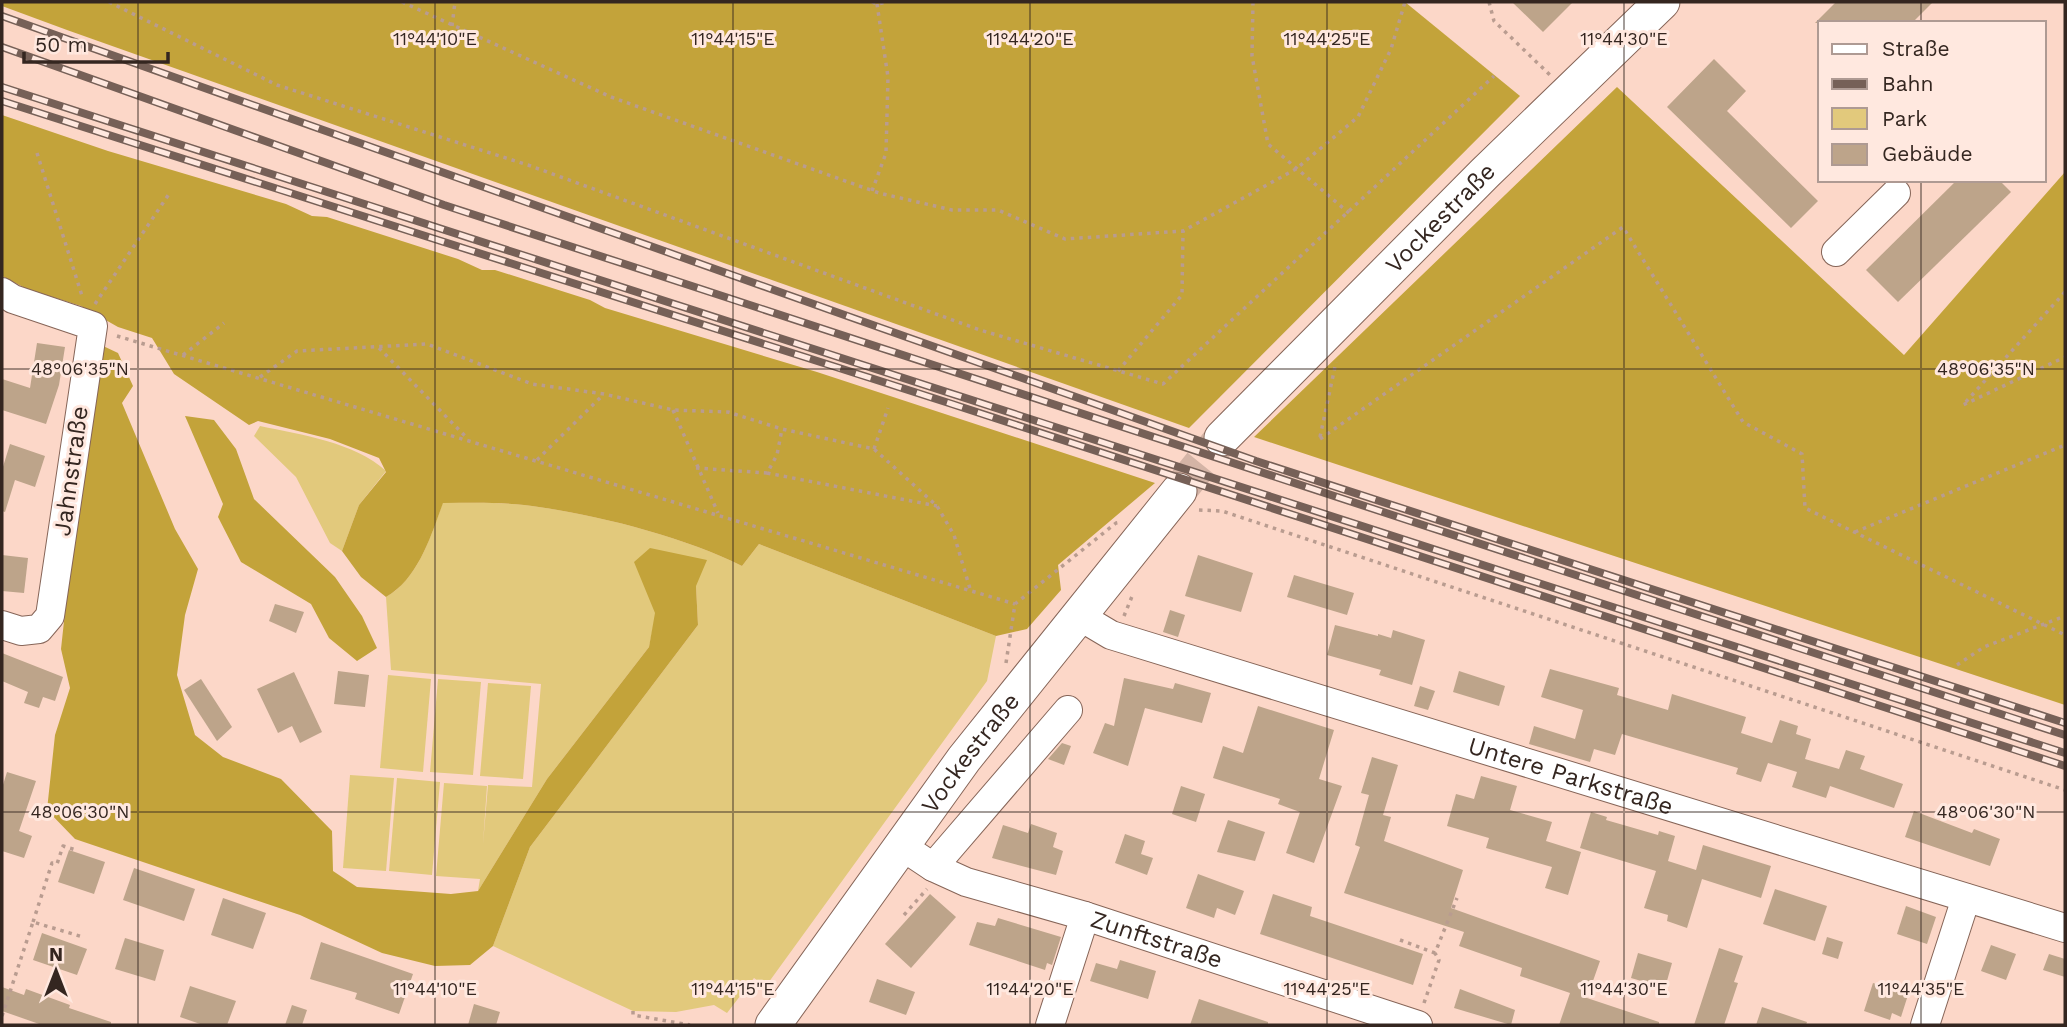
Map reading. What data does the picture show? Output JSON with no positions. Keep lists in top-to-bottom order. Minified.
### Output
{"streets":{"main road":["Vockestraße"],"street":["Jahnstraße","Untere Parkstraße","Zunftstraße"]},"crossings":[["Vockestraße","Untere Parkstraße"],["Vockestraße","Zunftstraße"]],"legend":["Straße","Bahn","Park","Gebäude"],"scale_bar":"50 m","north":"top","coordinates":["11°44'10\"E","11°44'15\"E","11°44'20\"E","11°44'25\"E","11°44'30\"E","48°06'35\"N","48°06'30\"N","11°44'35\"E"]}
